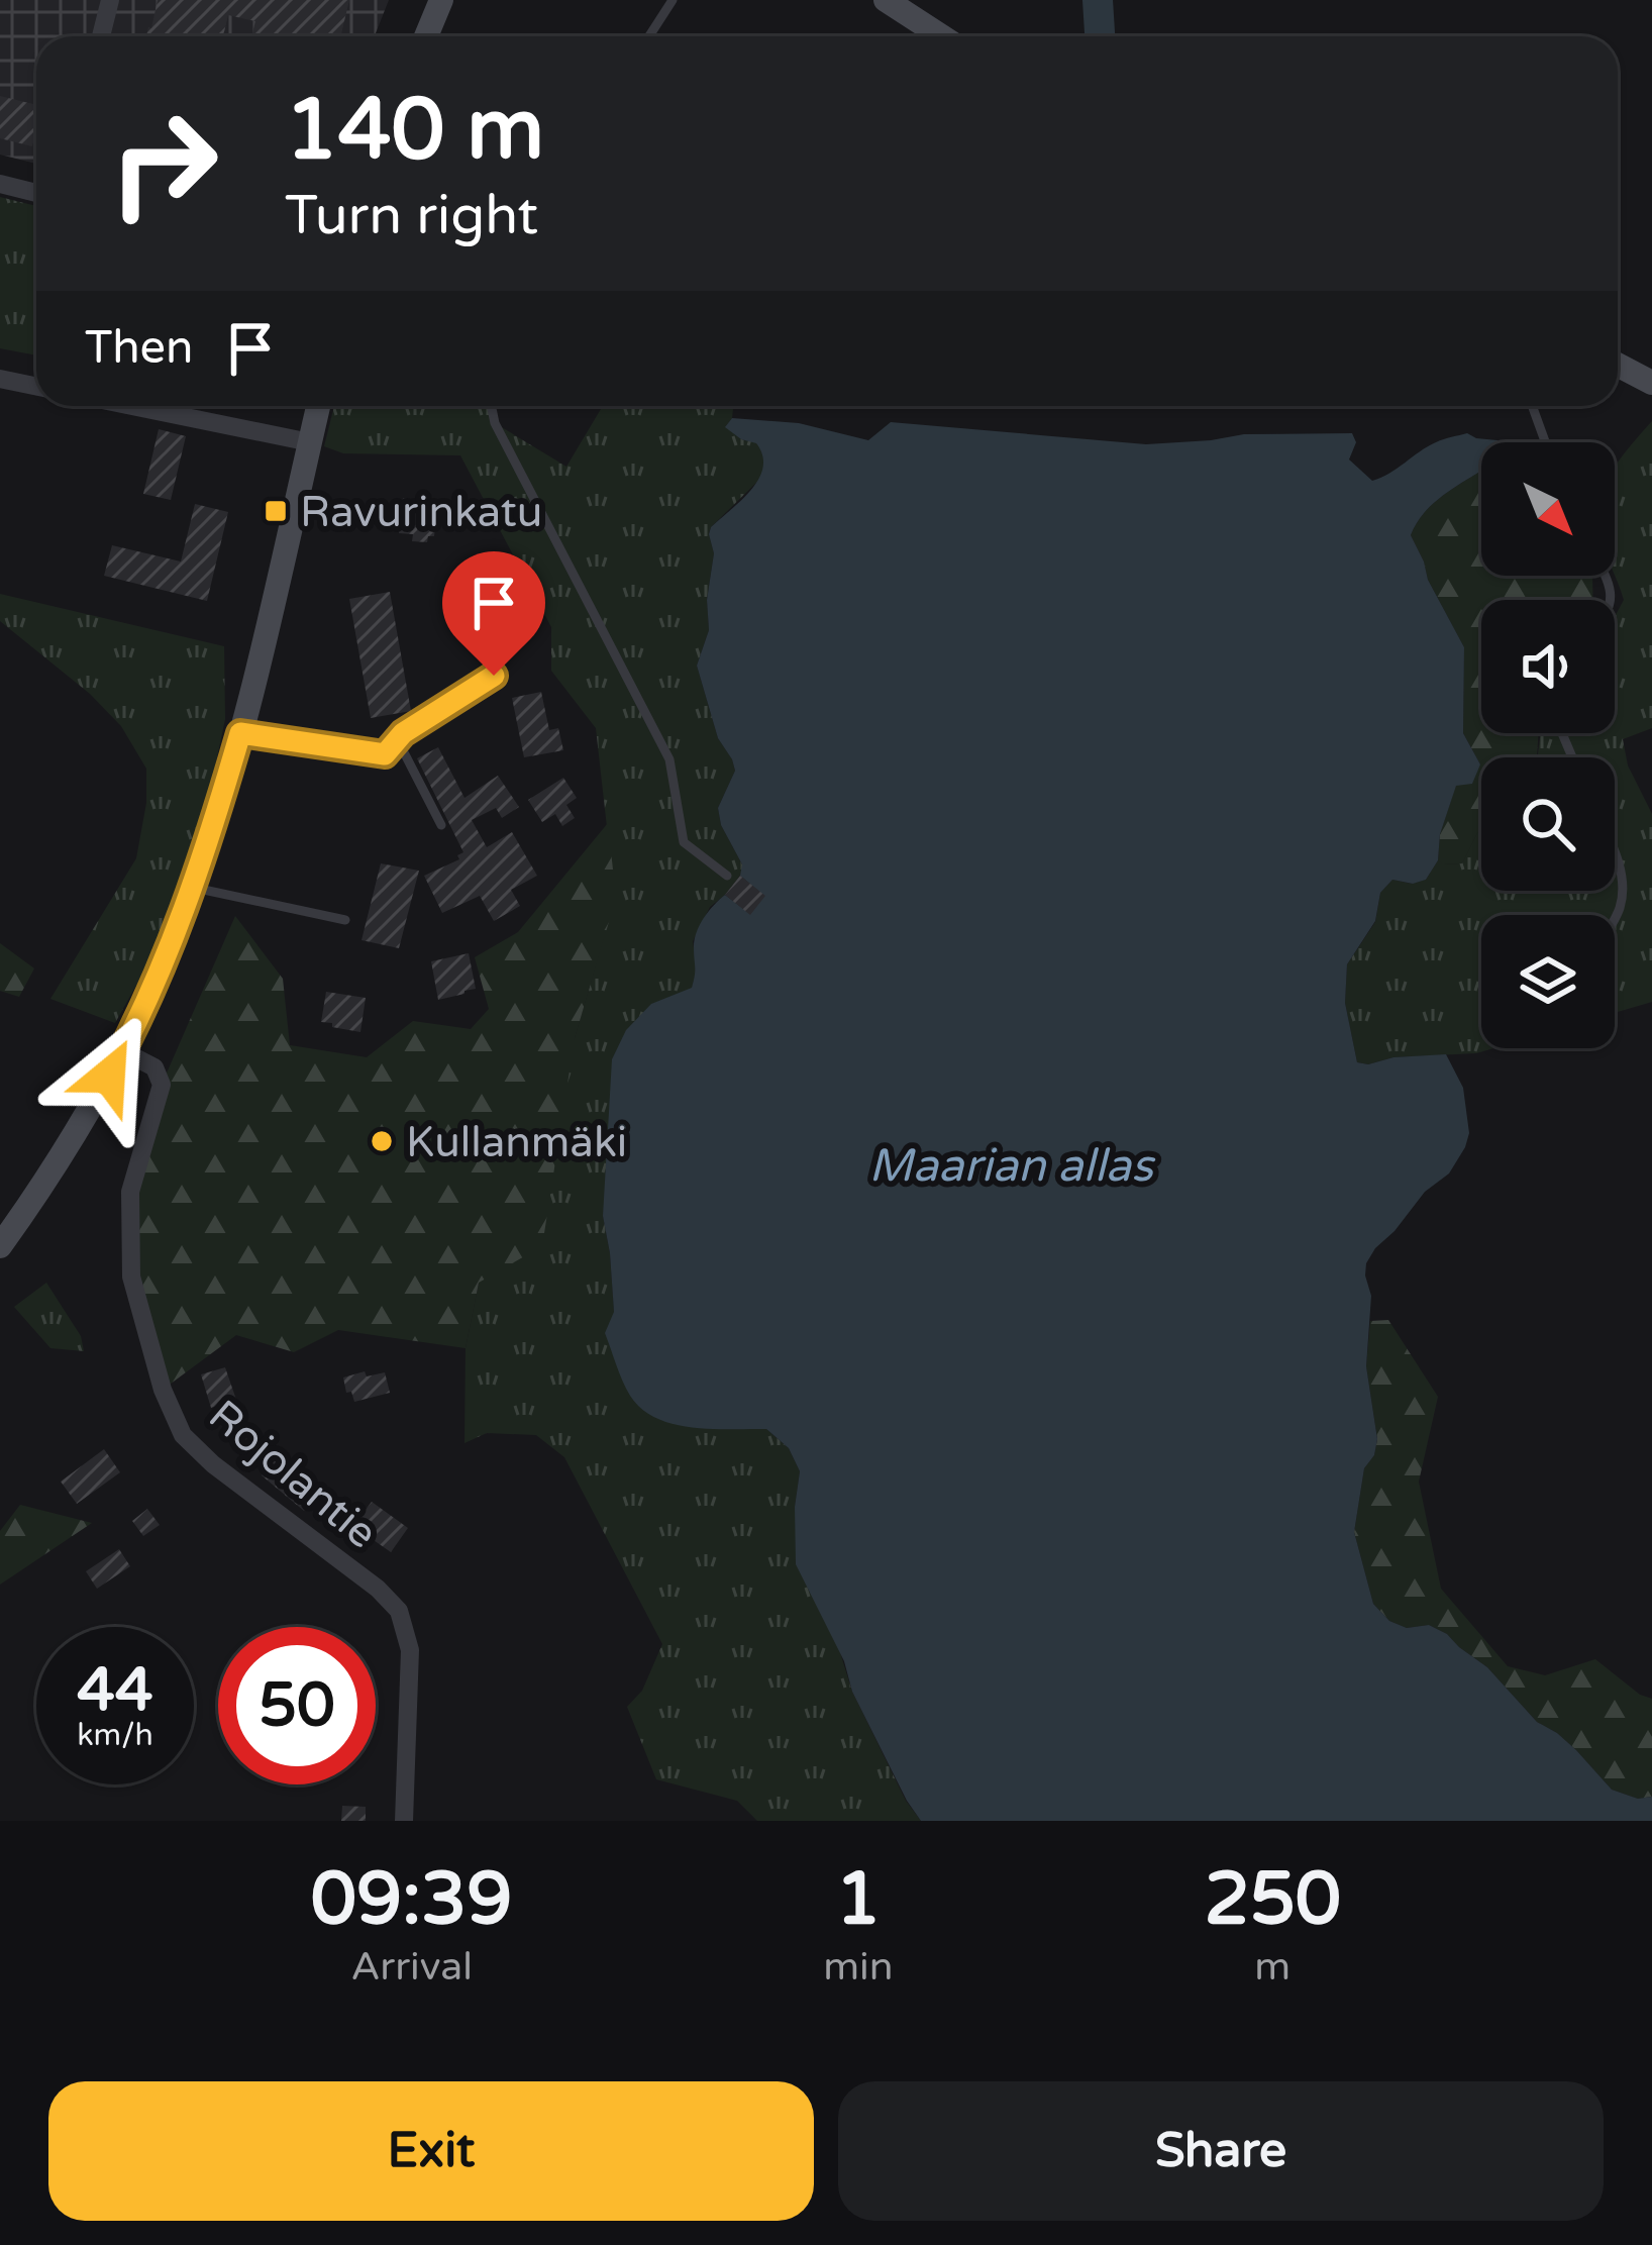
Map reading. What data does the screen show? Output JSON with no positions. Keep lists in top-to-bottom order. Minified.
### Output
{"streets":{"street":["Rojolantie"]},"water":["Maarian allas"],"places":{"transit":["Ravurinkatu"],"other":["Kullanmäki"]},"north":"bottom right","page":{"turn":["140 m","Turn right"],"then":"Then","speed":"44 km/h","limit":"50","eta":["09:39","Arrival","1","min","250","m"],"buttons":["Exit","Share"]}}
